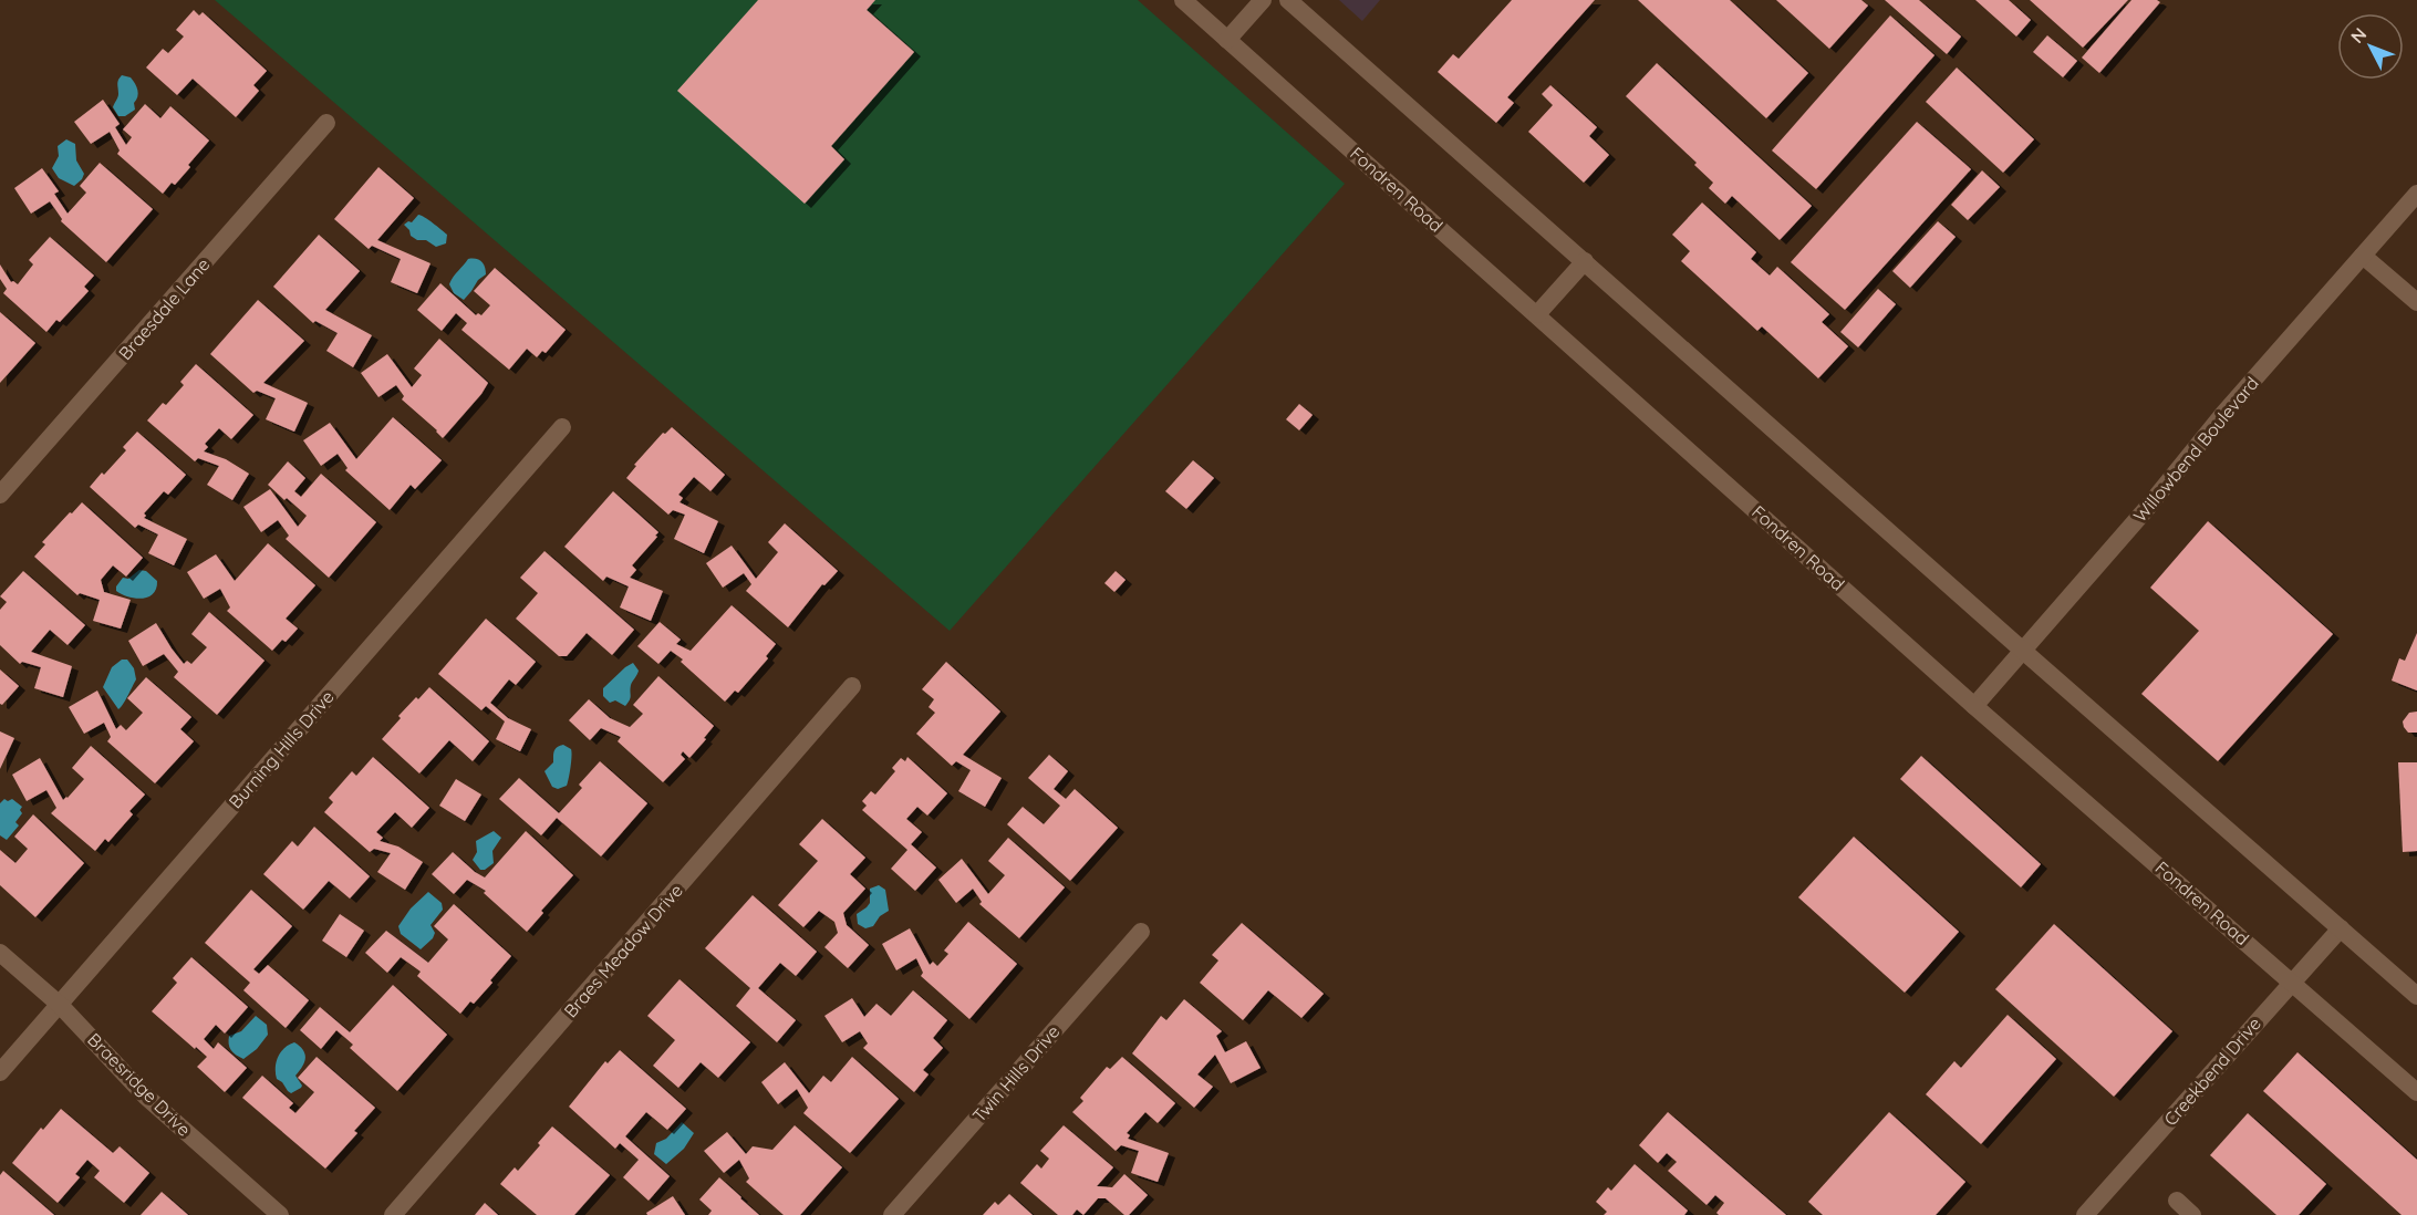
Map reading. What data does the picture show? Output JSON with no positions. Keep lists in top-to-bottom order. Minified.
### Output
{"streets":{"street":["Fondren Road","Braesdale Lane","Willowbend Boulevard","Burning Hills Drive","Braes Meadow Drive","Creekbend Drive","Twin Hills Drive","Braesridge Drive"]},"crossings":[["Fondren Road","Willowbend Boulevard"],["Fondren Road","Creekbend Drive"],["Burning Hills Drive","Braesridge Drive"]],"north":"top left"}
